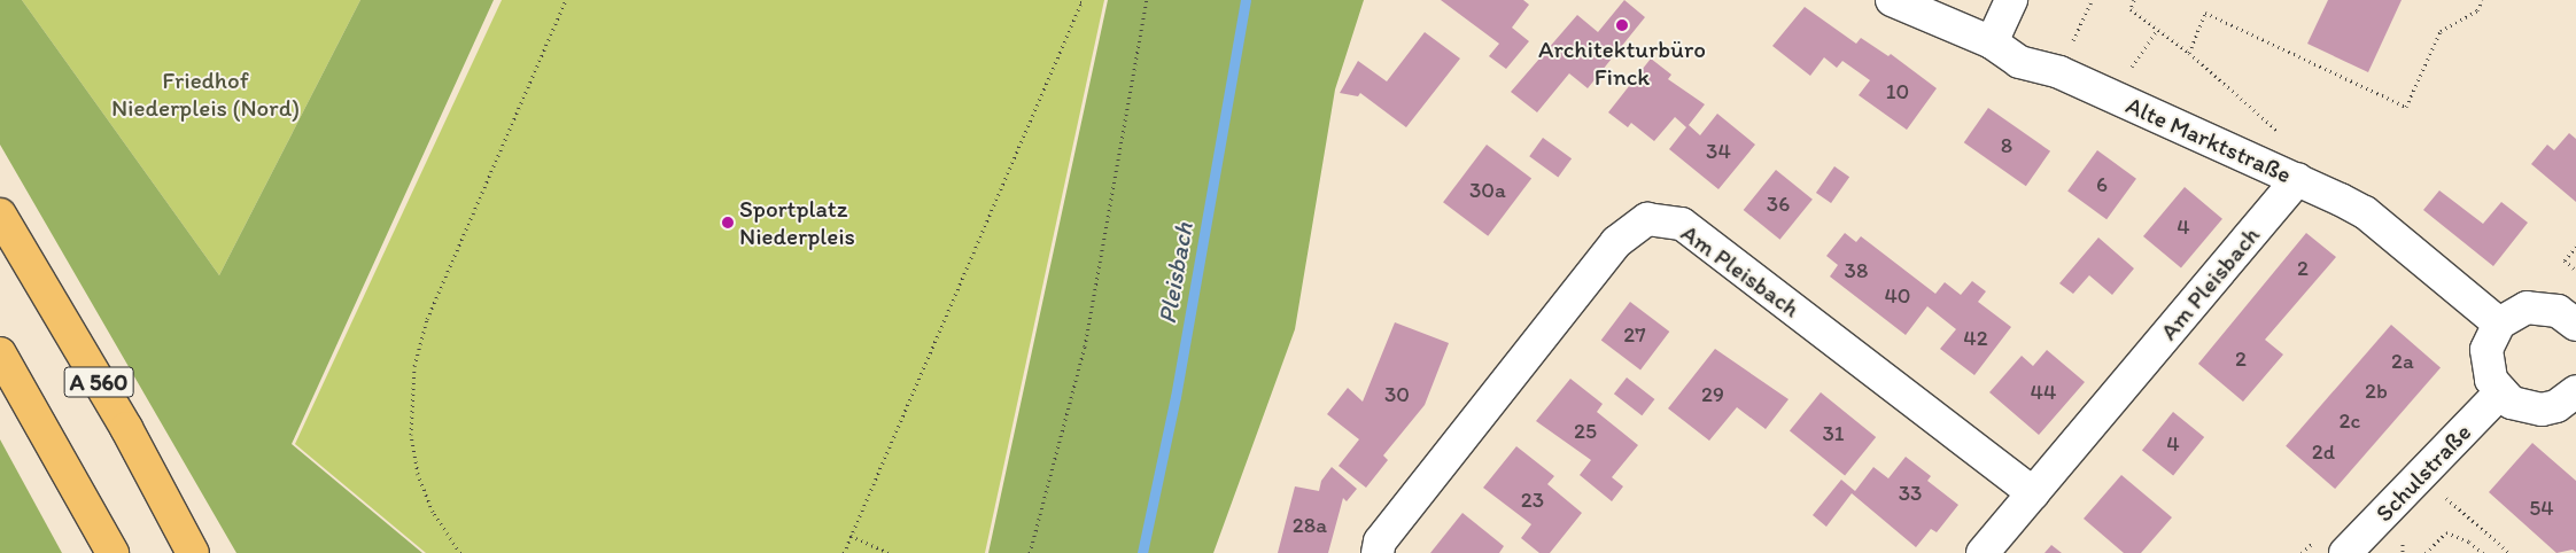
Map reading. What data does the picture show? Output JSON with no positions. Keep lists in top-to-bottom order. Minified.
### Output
{"streets":{"highway":["A 560"],"street":["Alte Marktstraße","Am Pleisbach","Schulstraße"]},"crossings":[["Alte Marktstraße","Am Pleisbach"]],"water":["Pleisbach"],"parks":["Friedhof Niederpleis (Nord)"],"places":["Architekturbüro Finck","Sportplatz Niederpleis"],"house_numbers":["10","8","34","6","30a","36","4","2","38","40","27","42","2","2a","2b","44","30","29","2c","25","31","4","2d","33","23","54","28a"]}
